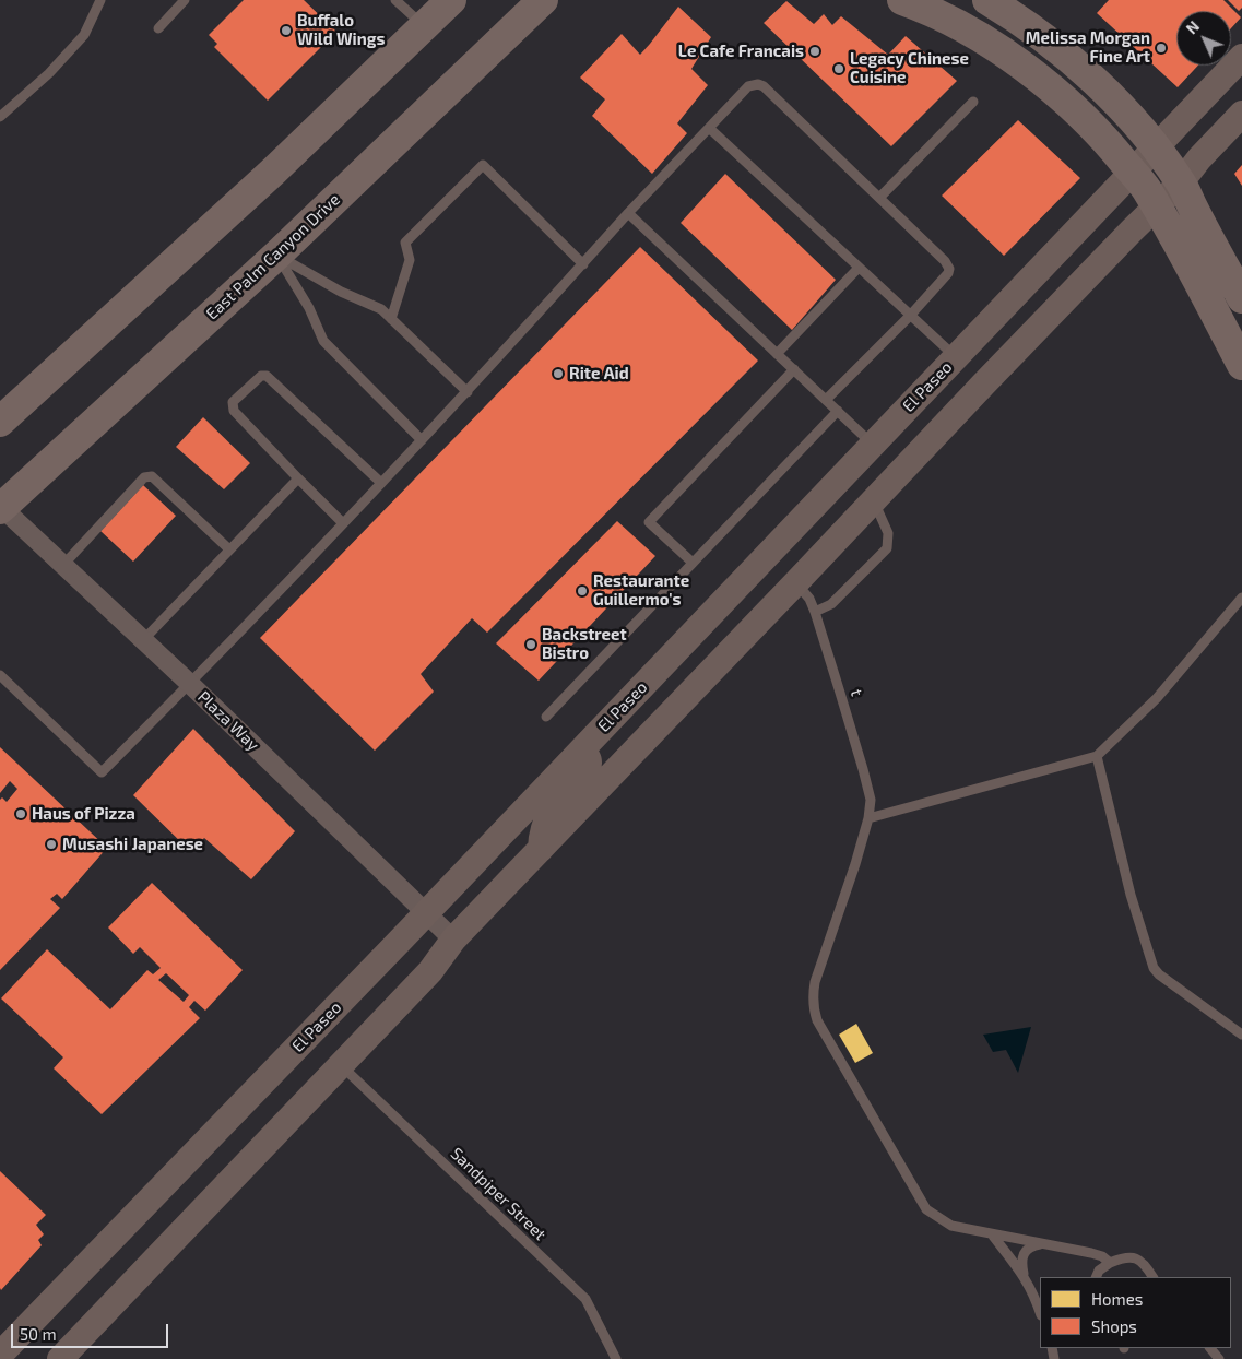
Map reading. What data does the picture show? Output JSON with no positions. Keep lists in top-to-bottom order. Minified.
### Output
{"streets":{"main road":["East Palm Canyon Drive"],"street":["El Paseo","Plaza Way"],"lane":["t","Sandpiper Street"]},"crossings":[["East Palm Canyon Drive","Plaza Way"],["El Paseo","Plaza Way"]],"places":["Buffalo Wild Wings","Melissa Morgan Fine Art","Le Cafe Francais","Legacy Chinese Cuisine","Rite Aid","Restaurante Guillermo's","Backstreet Bistro","Haus of Pizza","Musashi Japanese"],"legend":["Homes","Shops"],"scale_bar":"50 m","north":"top left"}
